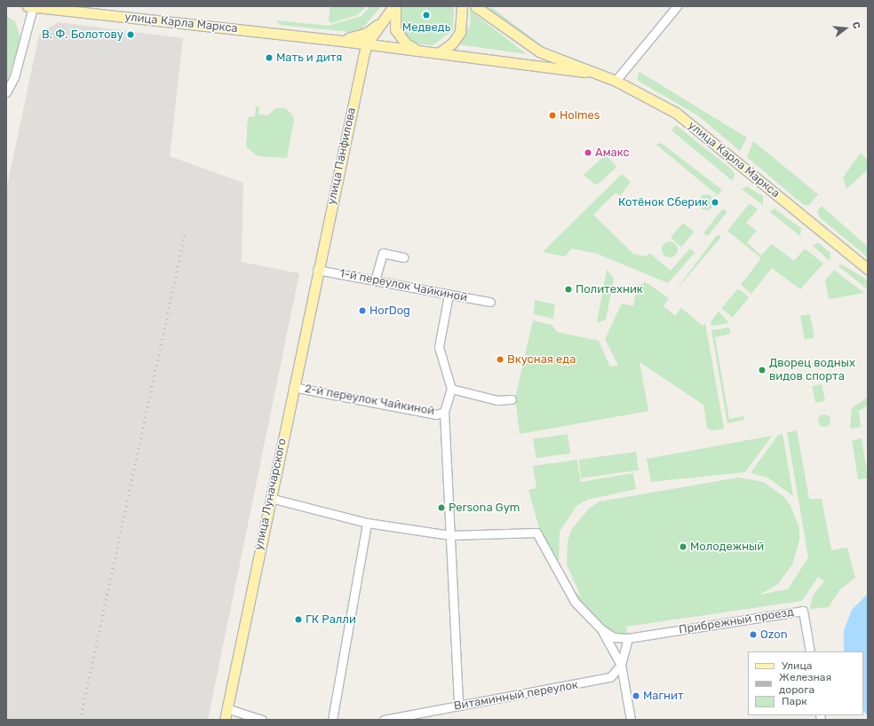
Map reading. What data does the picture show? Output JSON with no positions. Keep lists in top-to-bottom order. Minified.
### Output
{"streets":{"main road":["улица Карла Маркса","улица Панфилова","улица Луначарского"],"street":["1-й переулок Чайкиной","2-й переулок Чайкиной","Прибрежный проезд","Витаминный переулок"]},"crossings":[["улица Карла Маркса","улица Панфилова"],["улица Панфилова","1-й переулок Чайкиной"],["улица Панфилова","улица Луначарского"],["1-й переулок Чайкиной","улица Луначарского"],["2-й переулок Чайкиной","улица Луначарского"]],"places":["Медведь","В. Ф. Болотову","Мать и дитя","Holmes","Амакс","Котёнок Сберик","Политехник","HorDog","Вкусная еда","Дворец водных видов спорта","Persona Gym","Молодежный","ГК Ралли","Ozon","Магнит"],"legend":["Улица","Железная дорога","Парк"],"north":"right"}
